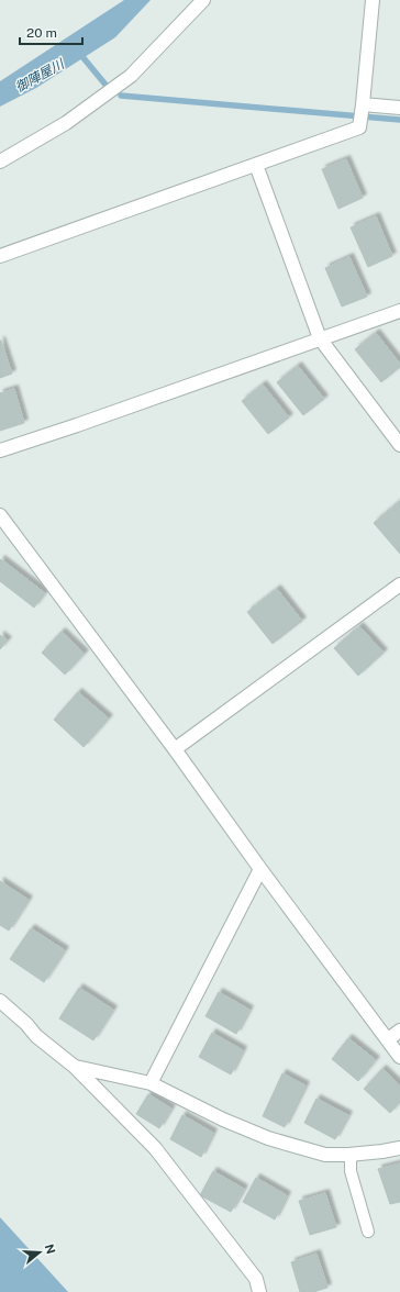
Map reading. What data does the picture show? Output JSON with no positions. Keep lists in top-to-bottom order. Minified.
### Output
{"water":["御陣屋川"],"scale_bar":"20 m","north":"right"}
